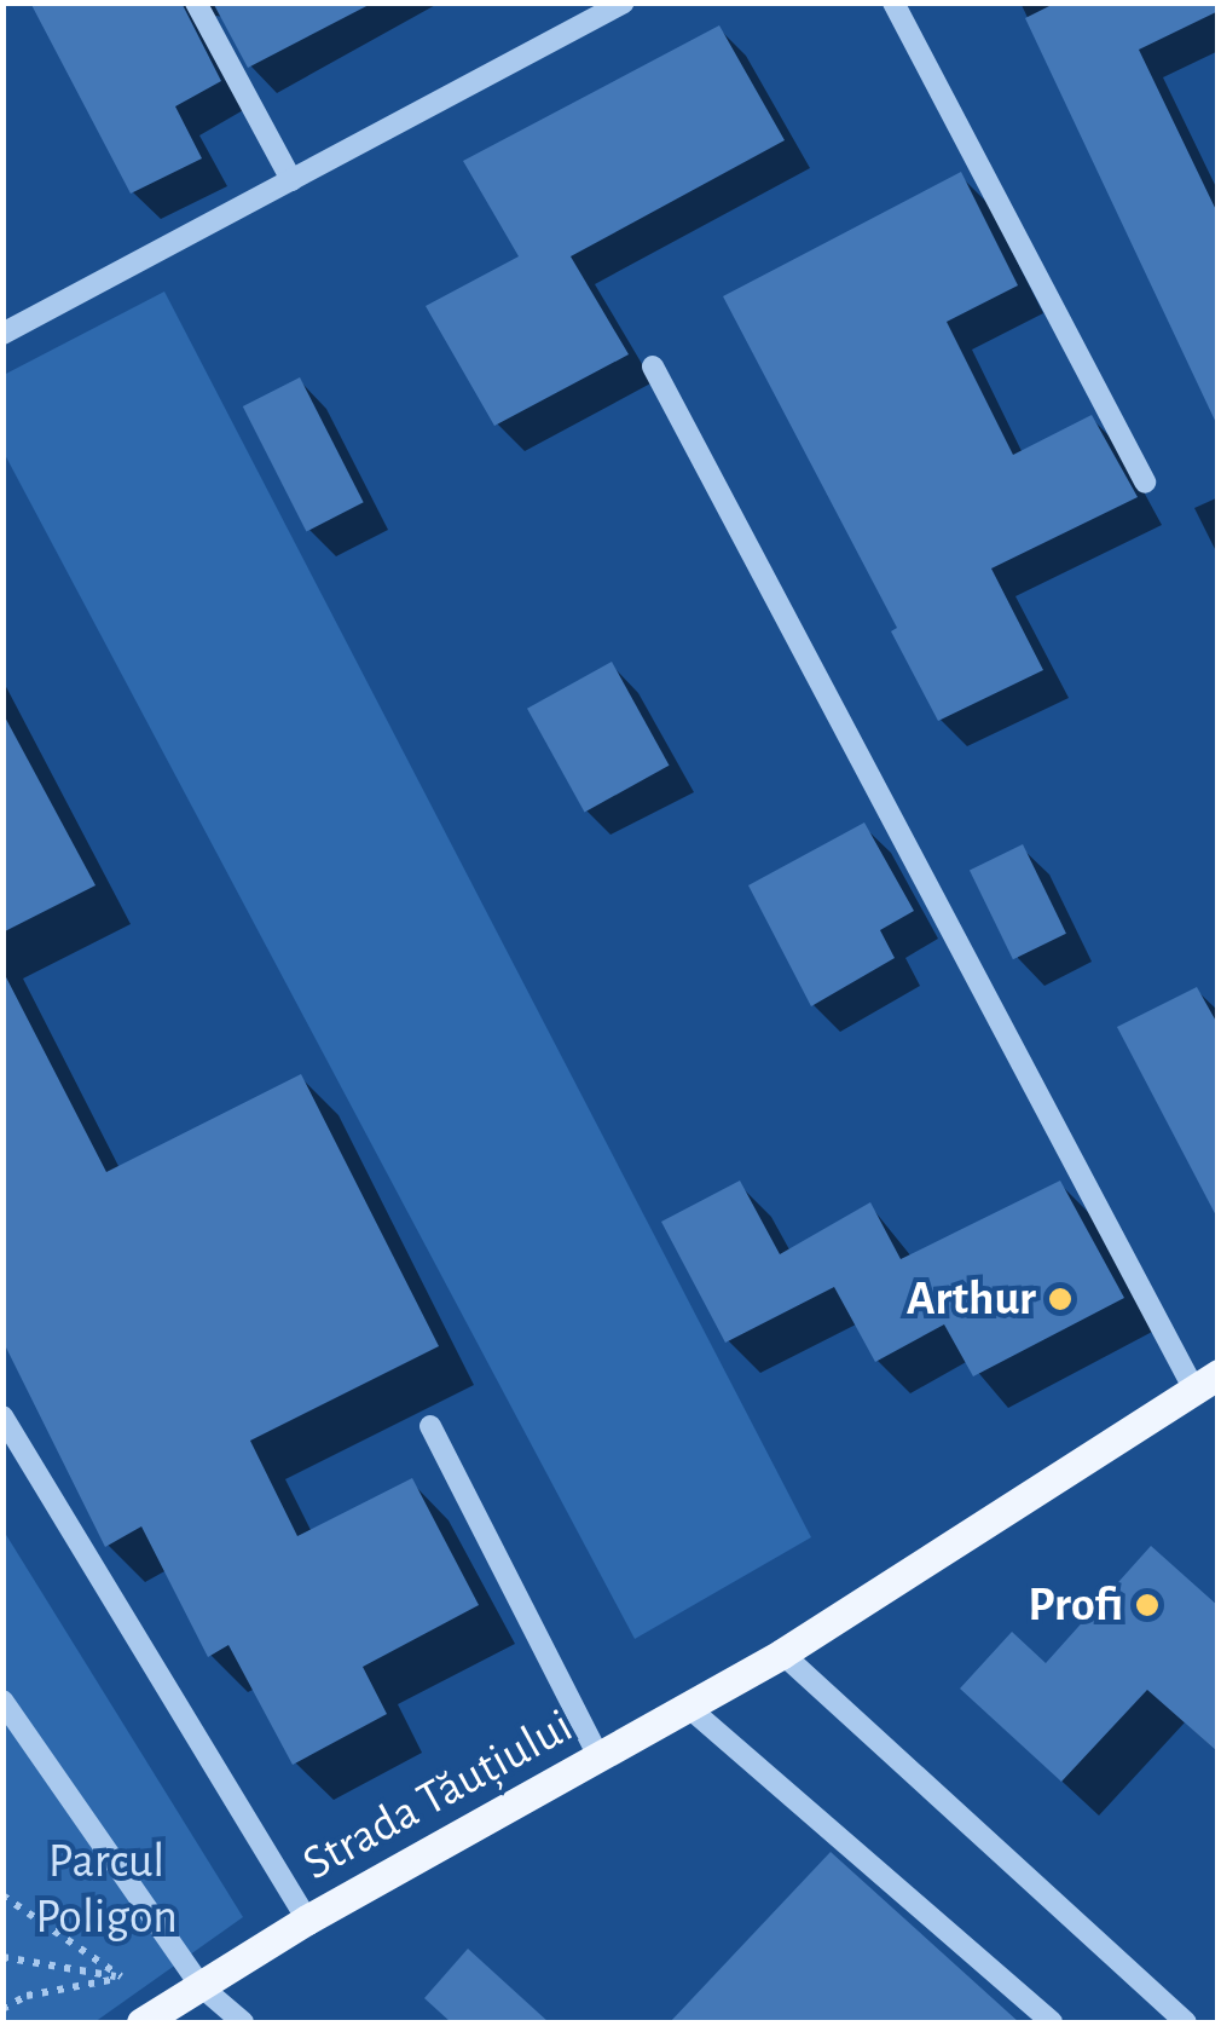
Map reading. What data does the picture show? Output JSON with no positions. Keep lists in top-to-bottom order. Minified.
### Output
{"streets":{"main road":["Strada Tăuțiului"]},"parks":["Parcul Poligon"],"places":["Arthur","Profi"]}
